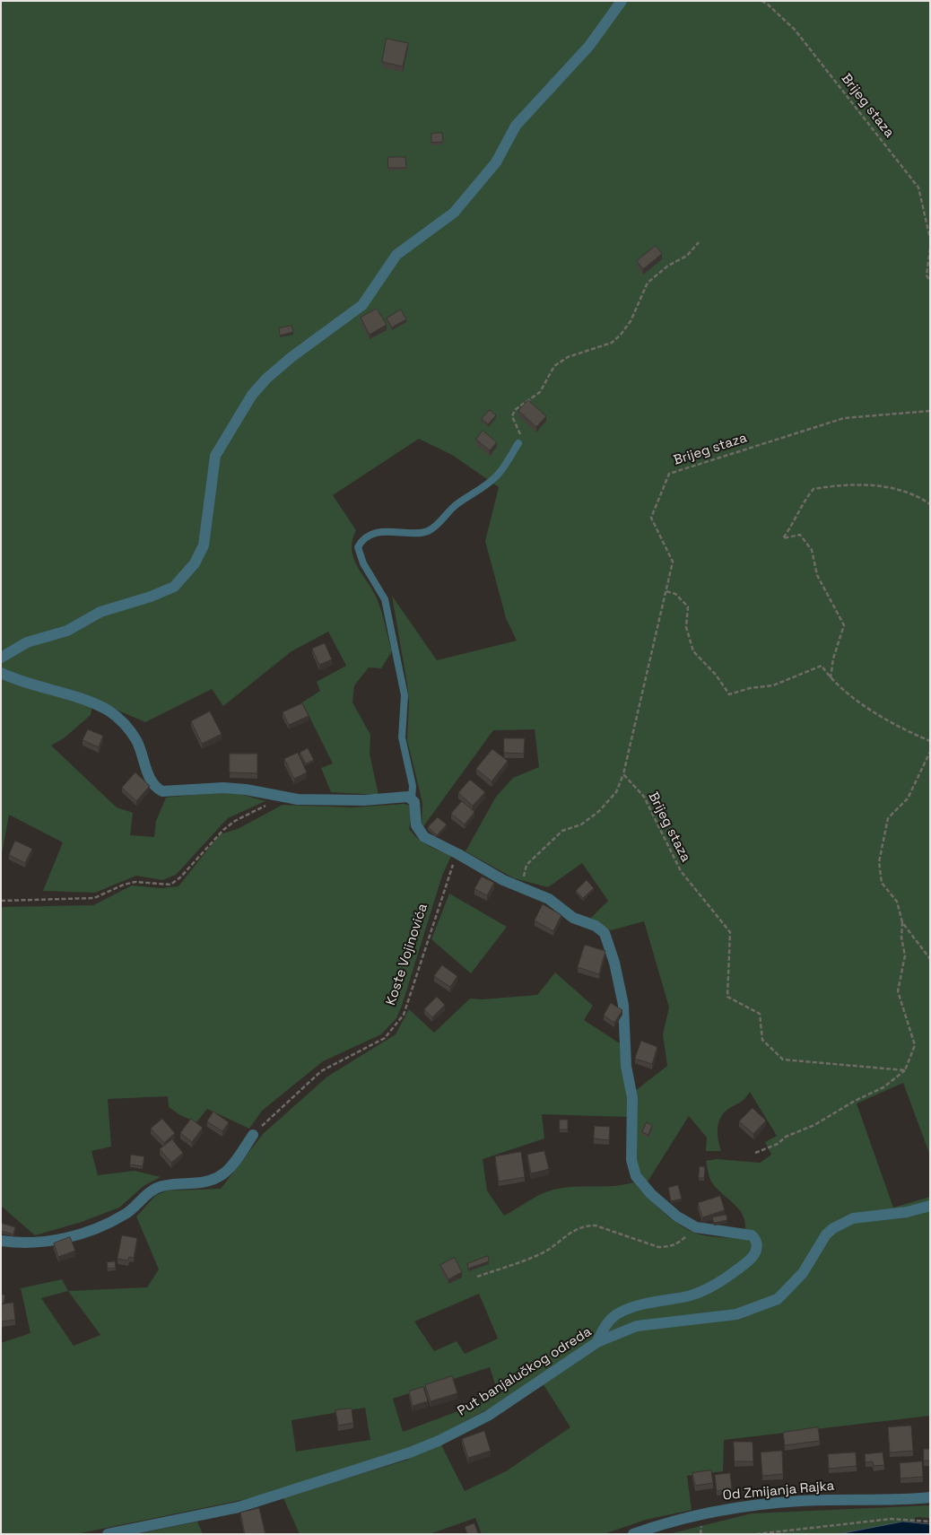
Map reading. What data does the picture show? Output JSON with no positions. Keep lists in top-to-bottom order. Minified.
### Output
{"streets":{"street":["Put banjalučkog odreda","Od Zmijanja Rajka"],"path":["Brijeg staza","Koste Vojinovića"]}}
